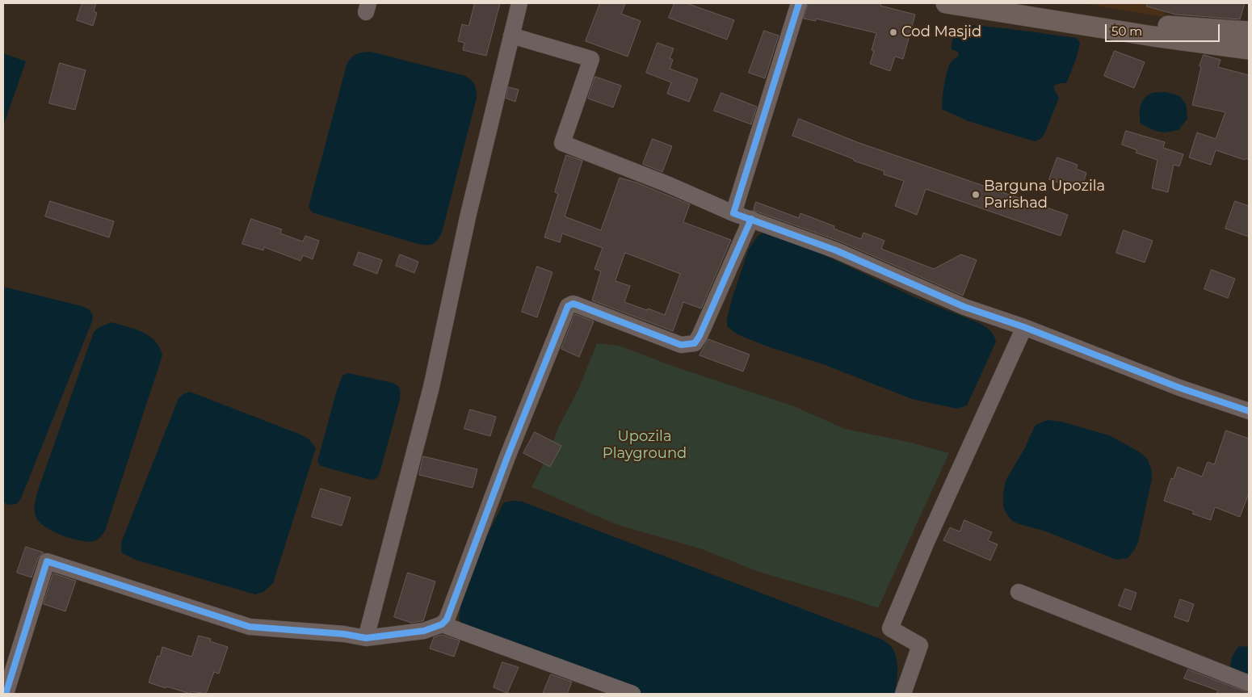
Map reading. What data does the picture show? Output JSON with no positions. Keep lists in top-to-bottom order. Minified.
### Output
{"parks":["Upozila Playground"],"places":["Cod Masjid","Barguna Upozila Parishad"],"scale_bar":"50 m"}
